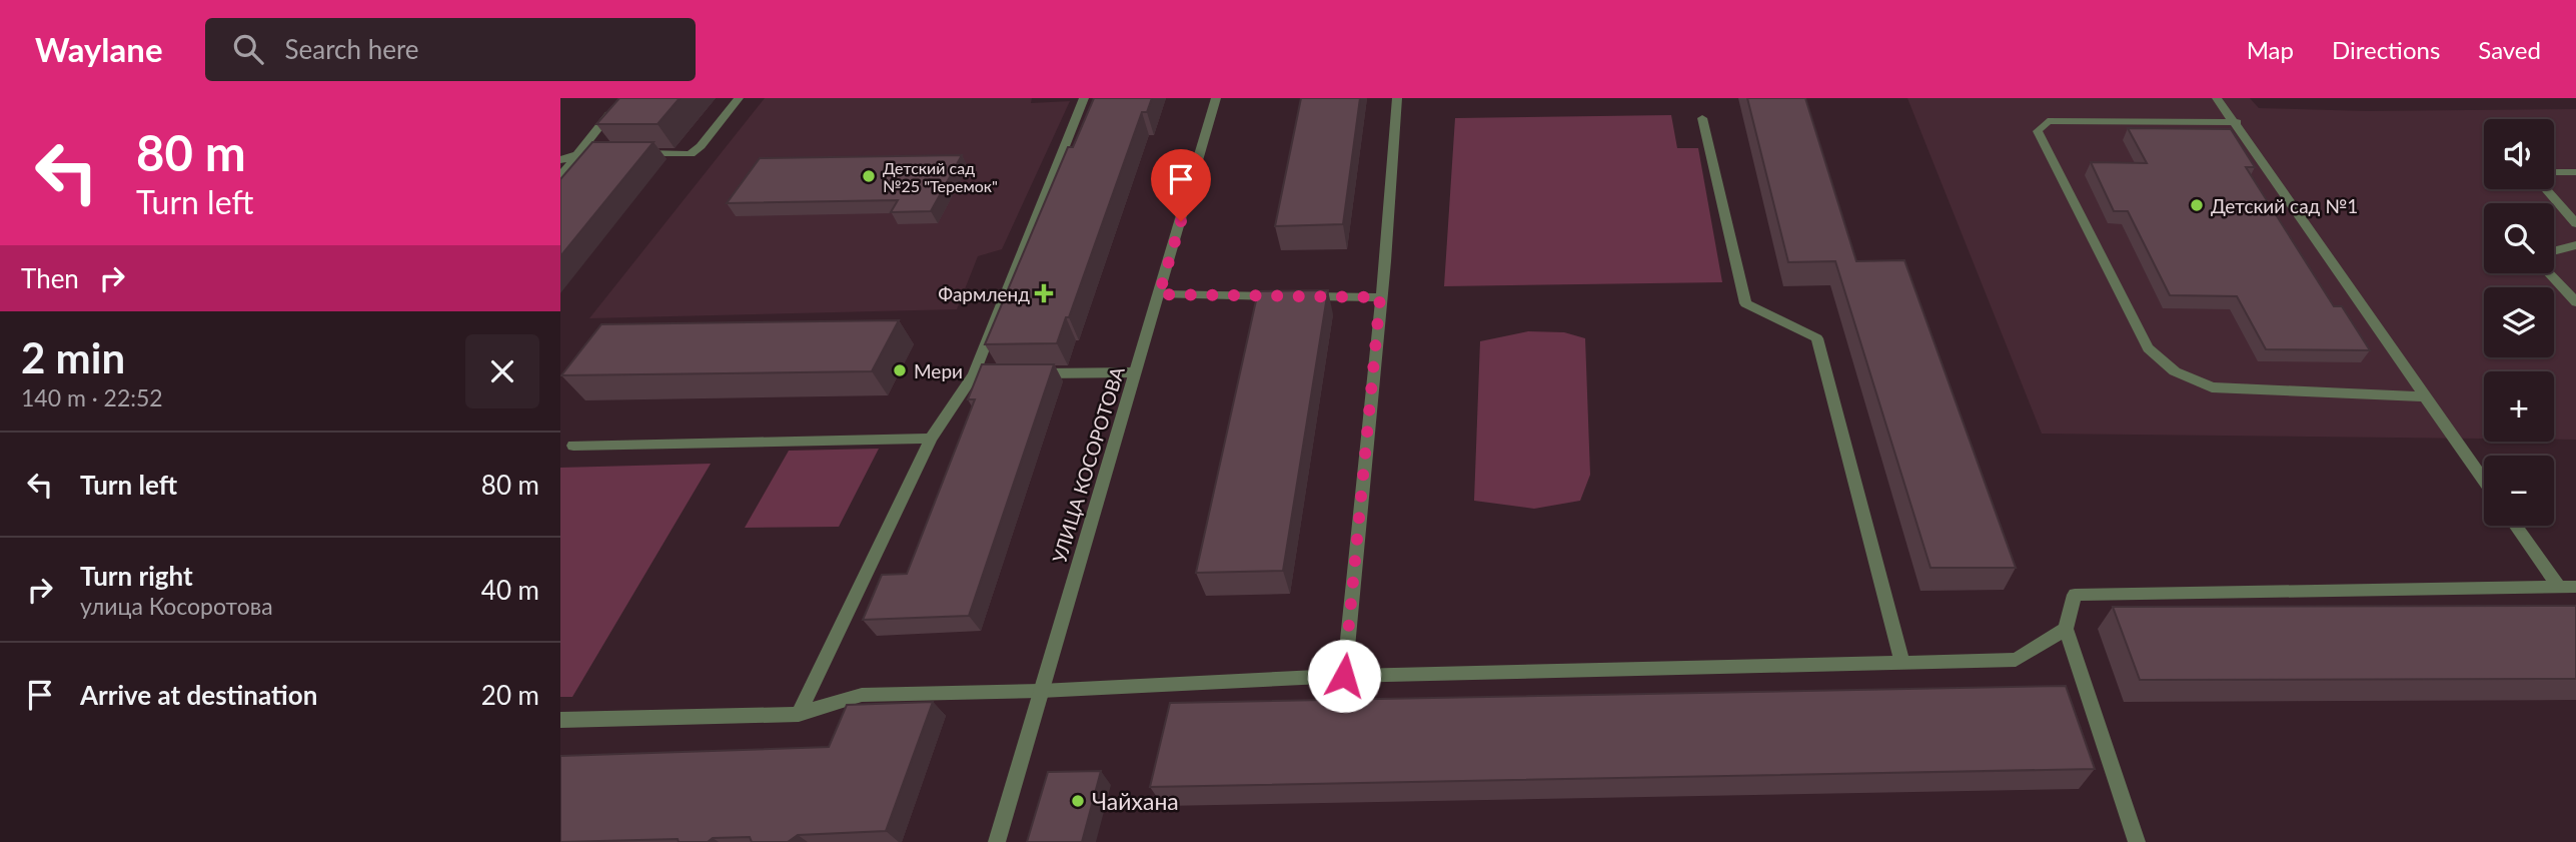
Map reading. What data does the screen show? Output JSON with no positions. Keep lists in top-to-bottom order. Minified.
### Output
{"streets":{"street":["УЛИЦА КОСОРОТОВА"]},"places":{"other":["Детский сад №25 \"Теремок\"","Детский сад №1","Мери","Чайхана"],"health":["Фармленд"]},"page":{"header":"Waylane","search":"Search here","nav":["Map","Directions","Saved"],"turn":["80 m","Turn left"],"map_buttons":["+","−"],"then":"Then","heading":["2 min","140 m · 22:52"],"list":[{"name":"Turn left","value":"80 m"},{"name":"Turn right","note":"улица Косоротова","value":"40 m"},{"name":"Arrive at destination","value":"20 m"}]}}
